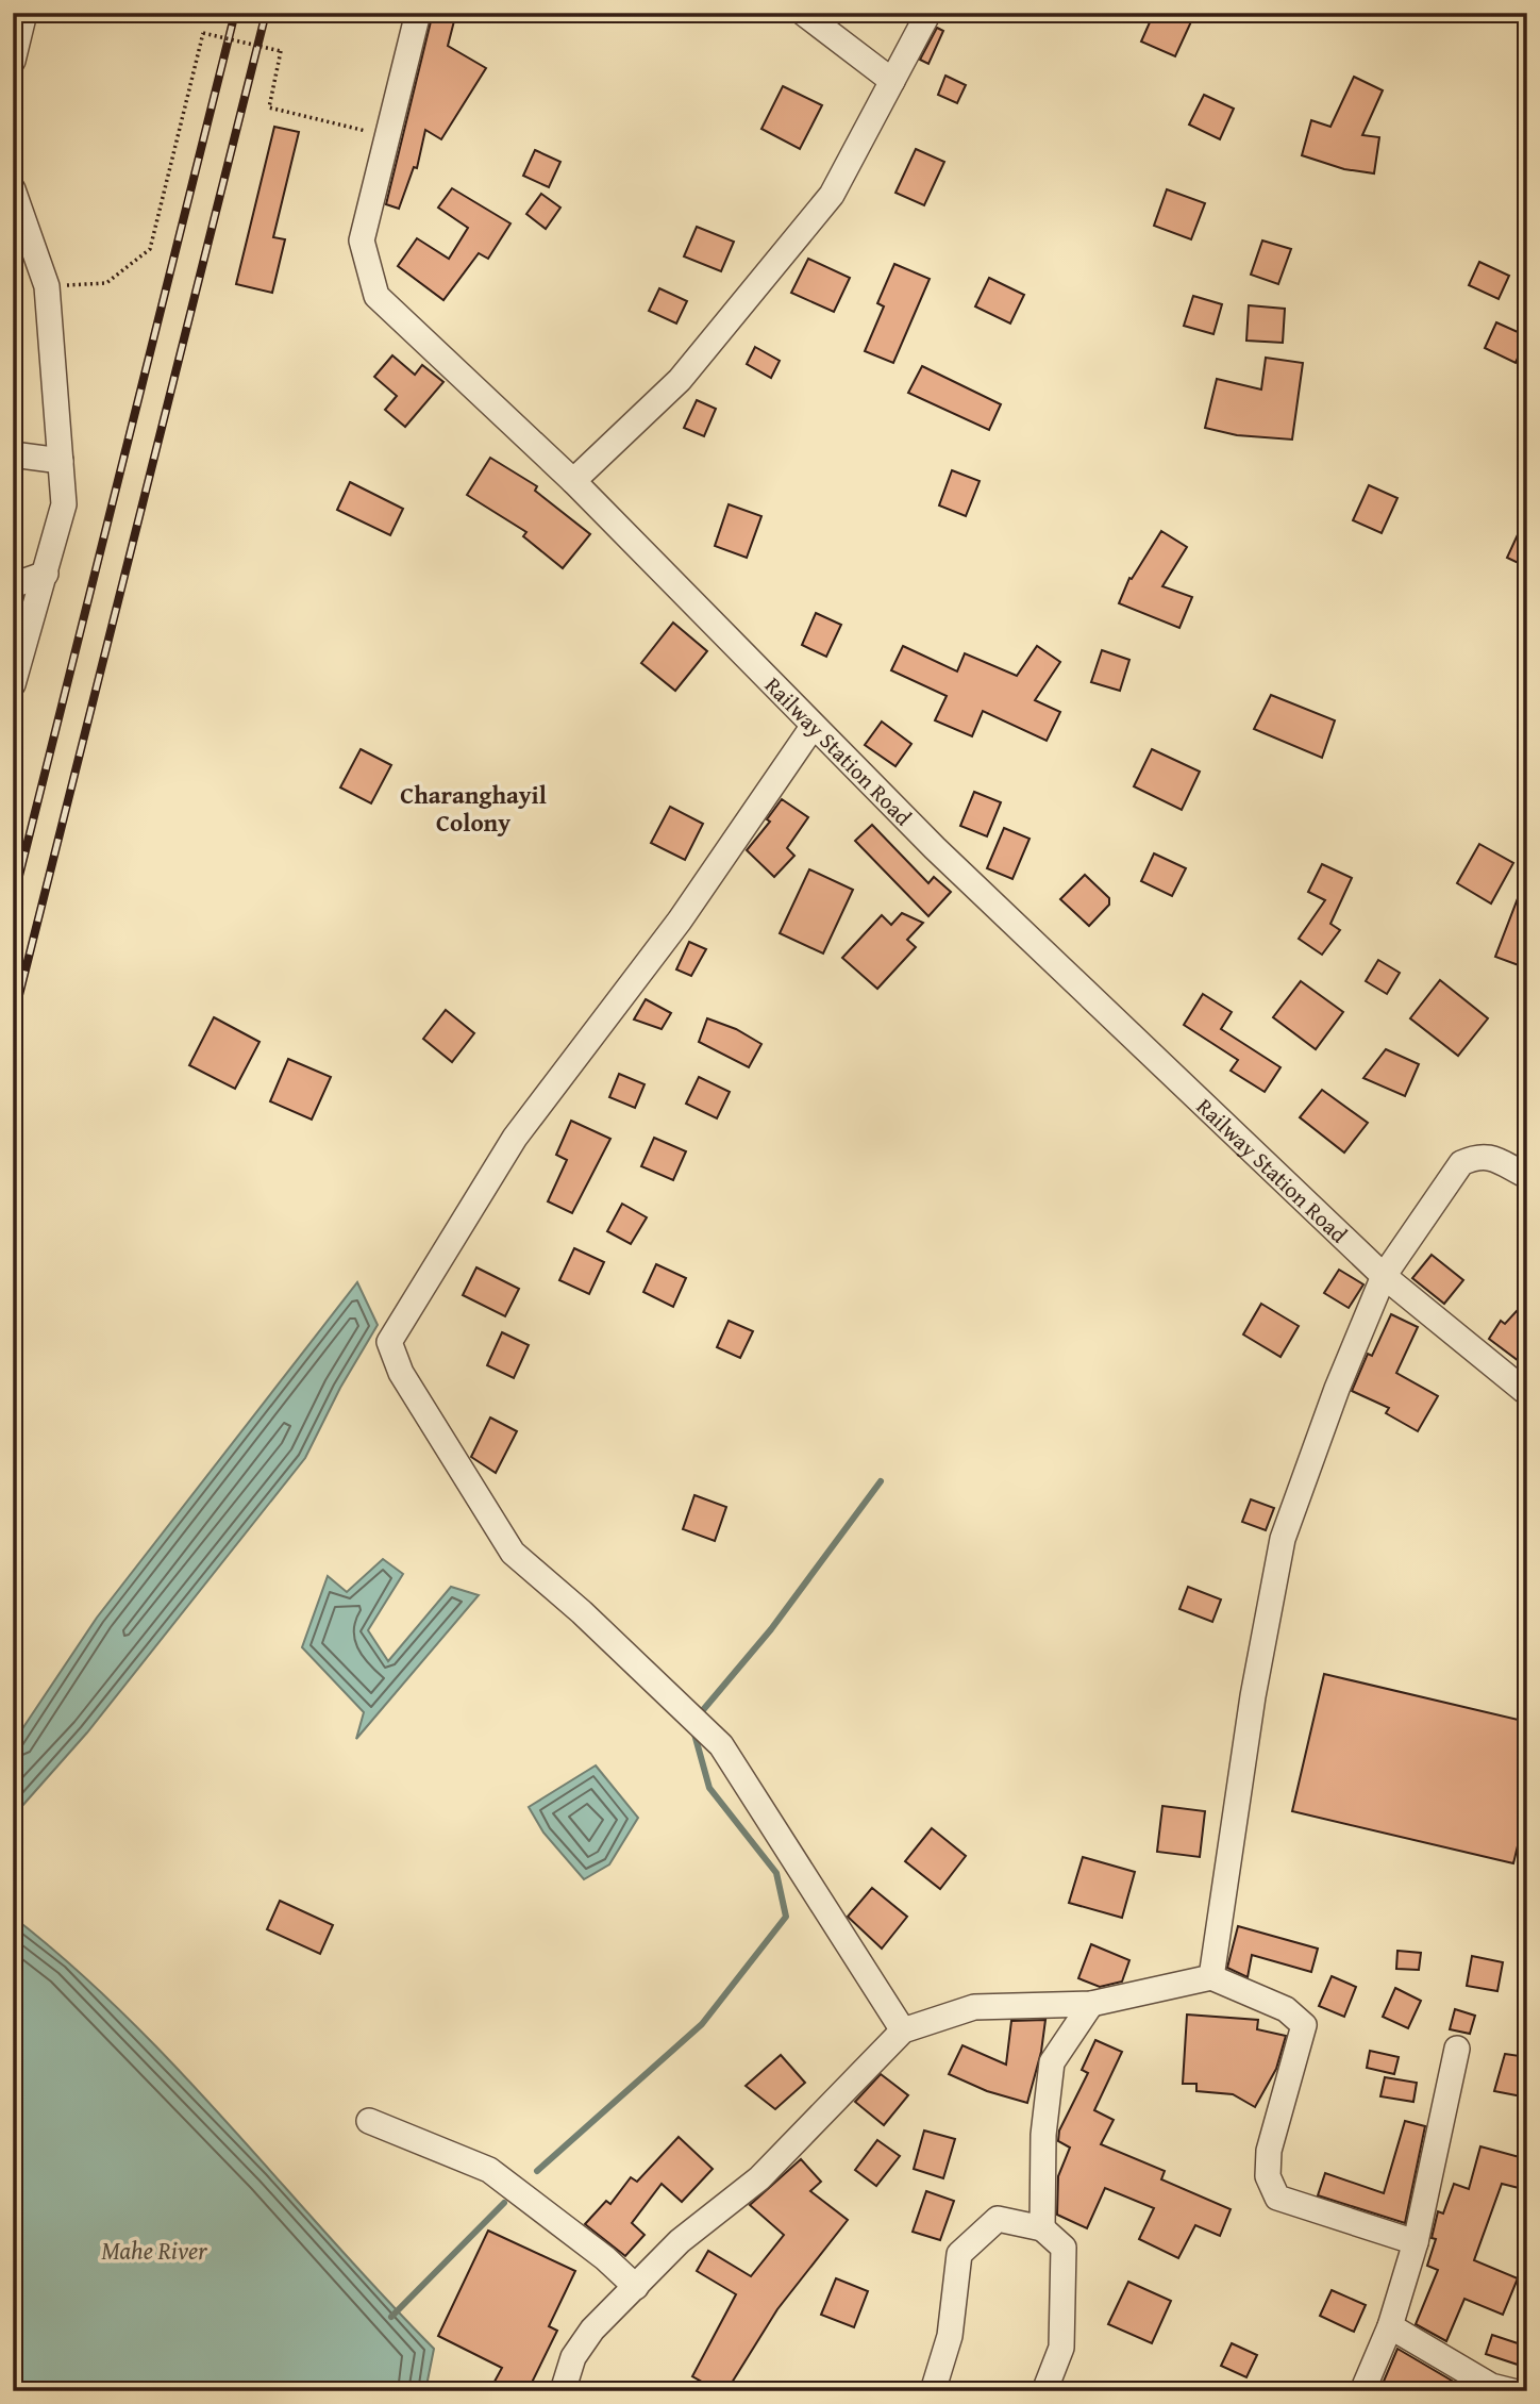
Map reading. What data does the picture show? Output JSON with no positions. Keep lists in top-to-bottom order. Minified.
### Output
{"streets":{"street":["Railway Station Road"]},"districts":["Charanghayil Colony"],"water":["Mahe River"]}
